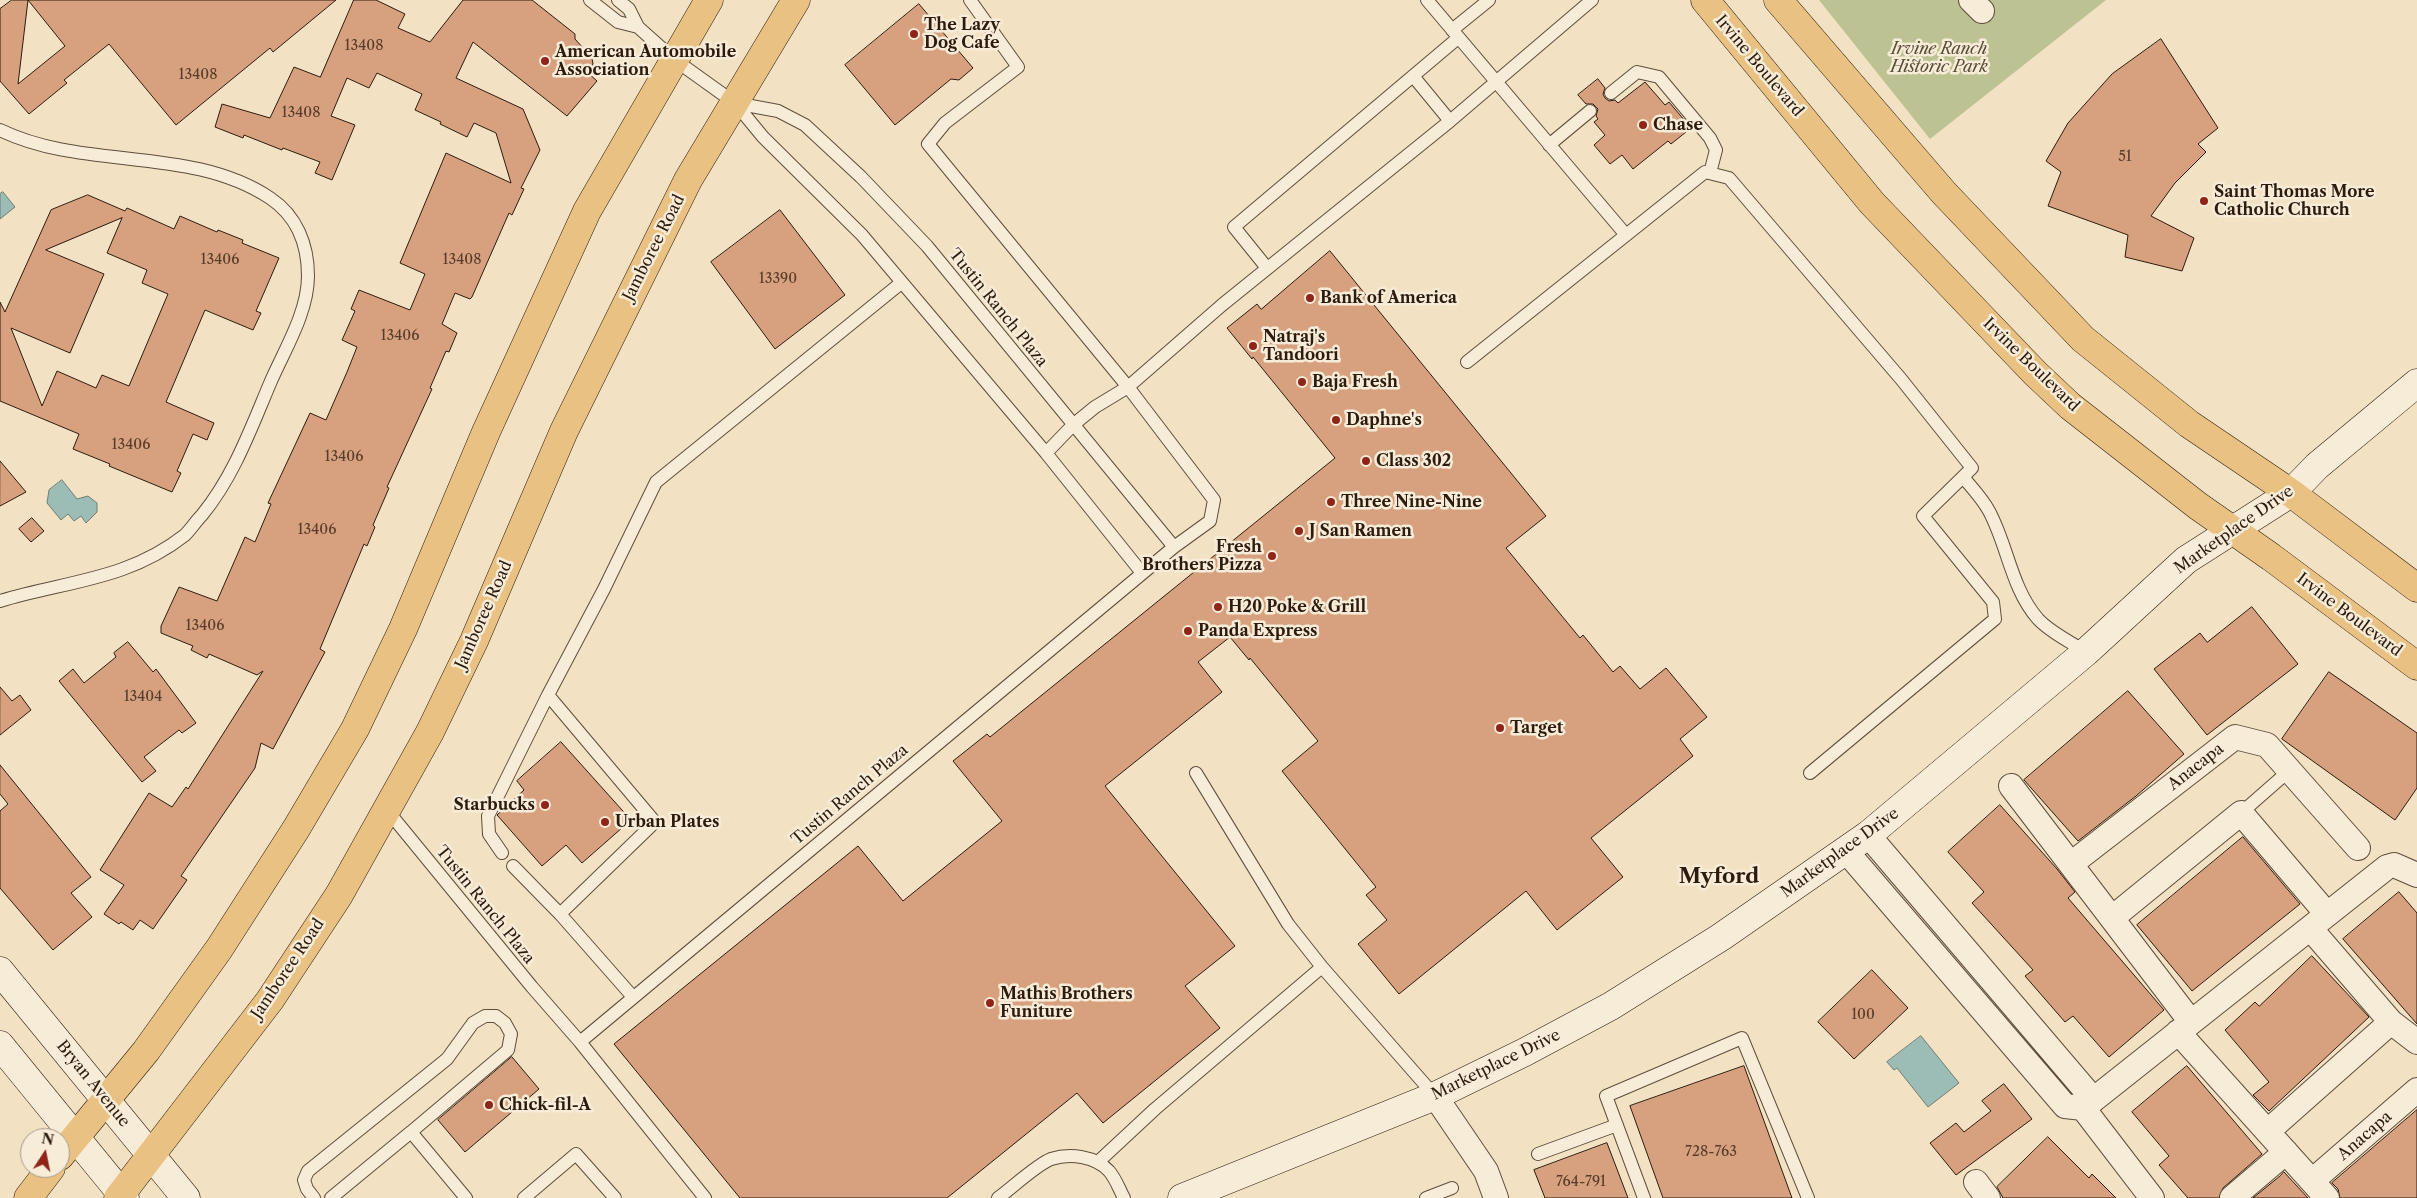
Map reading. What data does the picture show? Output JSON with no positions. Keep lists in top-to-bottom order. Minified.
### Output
{"streets":{"main road":["Irvine Boulevard","Jamboree Road"],"street":["Marketplace Drive","Anacapa","Bryan Avenue"],"lane":["Tustin Ranch Plaza"]},"crossings":[["Irvine Boulevard","Marketplace Drive"],["Jamboree Road","Tustin Ranch Plaza"],["Jamboree Road","Bryan Avenue"]],"districts":["Myford"],"parks":["Irvine Ranch Historic Park"],"places":["The Lazy Dog Cafe","American Automobile Association","Chase","Saint Thomas More Catholic Church","Bank of America","Natraj's Tandoori","Baja Fresh","Daphne's","Class 302","Three Nine-Nine","J San Ramen","Fresh Brothers Pizza","H20 Poke & Grill","Panda Express","Target","Starbucks","Urban Plates","Mathis Brothers Funiture","Chick-fil-A"],"house_numbers":["13408","13408","13408","51","13406","13408","13390","13406","13406","13406","13406","13406","13404","100","728-763","764-791"],"north":"top"}
